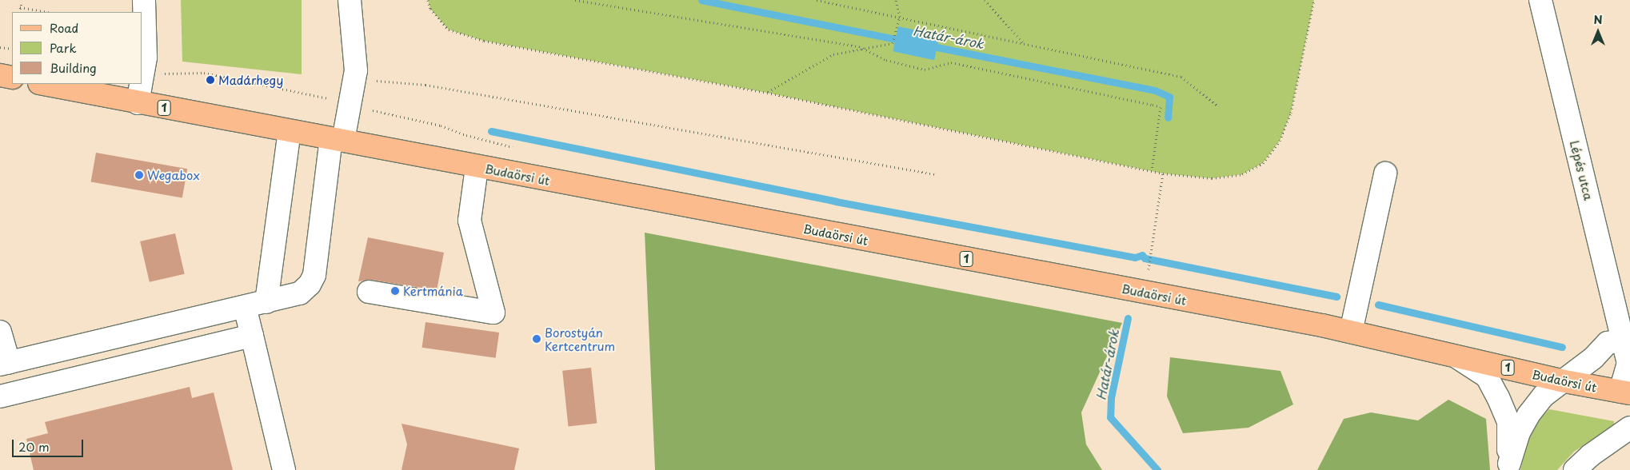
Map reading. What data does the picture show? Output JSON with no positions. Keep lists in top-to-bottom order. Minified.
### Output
{"streets":{"main road":["1","Budaörsi út"],"street":["Lépés utca"]},"crossings":[["Lépés utca","Budaörsi út"]],"water":["Határ-árok"],"places":["Madárhegy","Wegabox","Kertmánia","Borostyán Kertcentrum"],"legend":["Road","Park","Building"],"scale_bar":"20 m","north":"top"}
